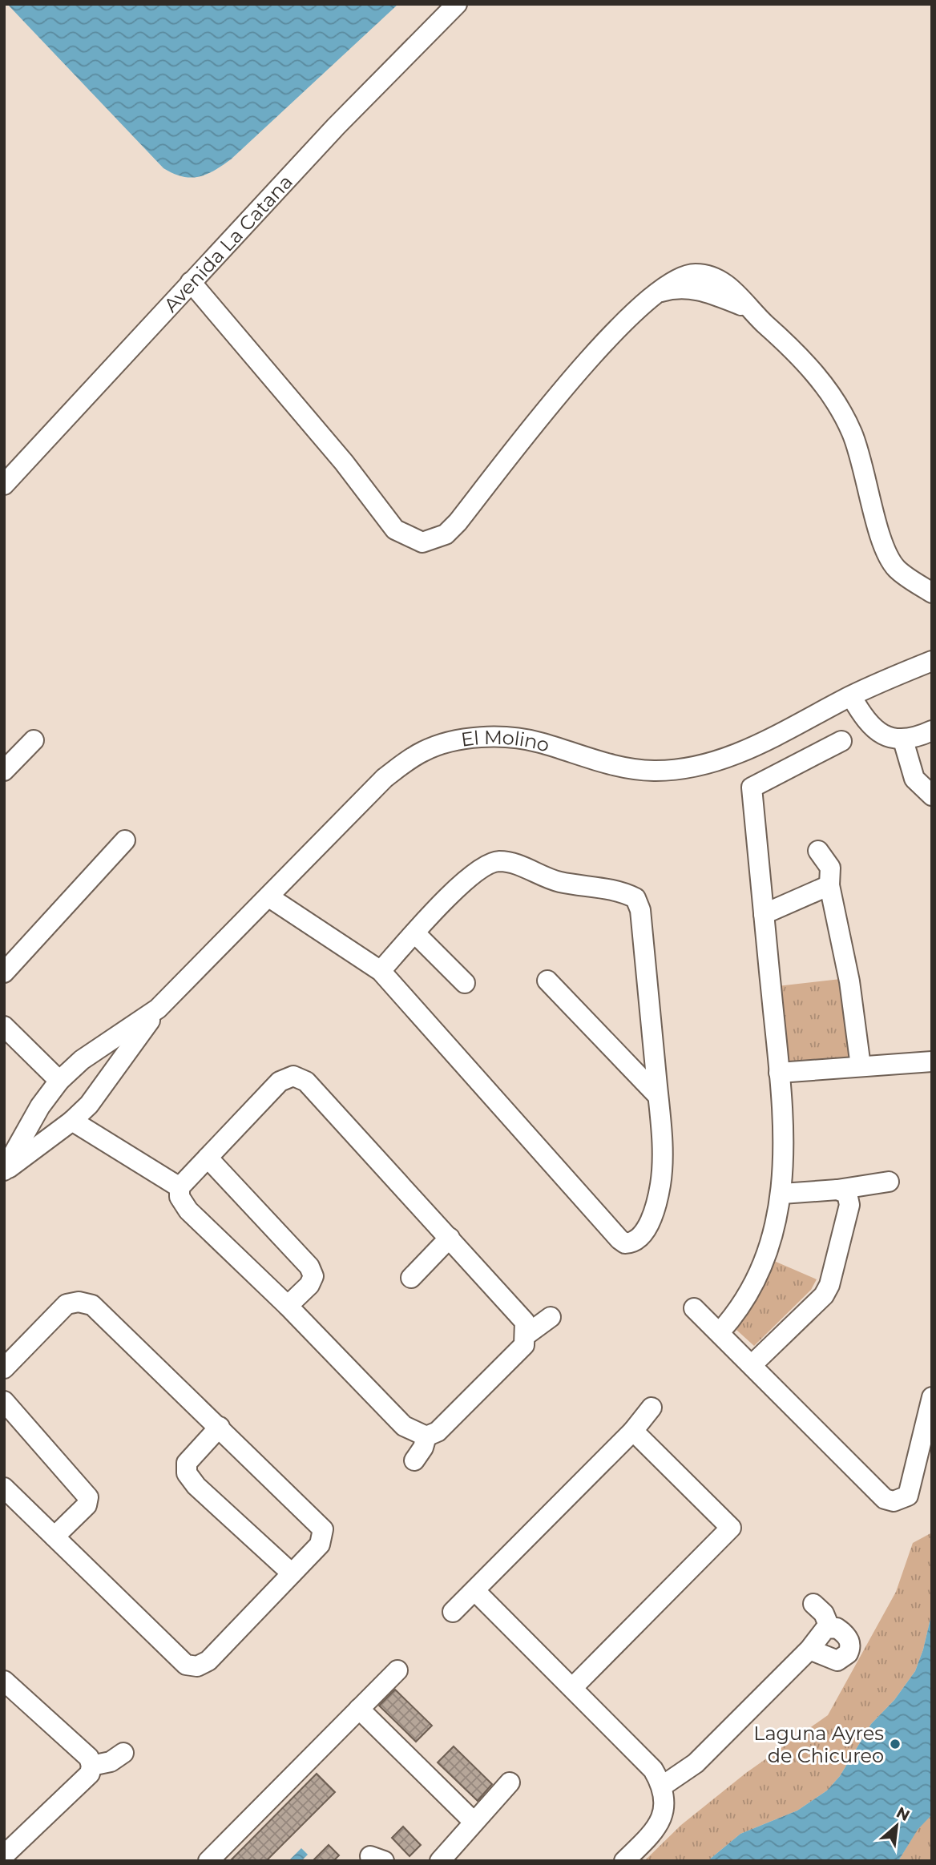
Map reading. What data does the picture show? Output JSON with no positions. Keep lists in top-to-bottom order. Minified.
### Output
{"streets":{"street":["Avenida La Catana","El Molino"]},"places":["Laguna Ayres de Chicureo"],"north":"top right"}
